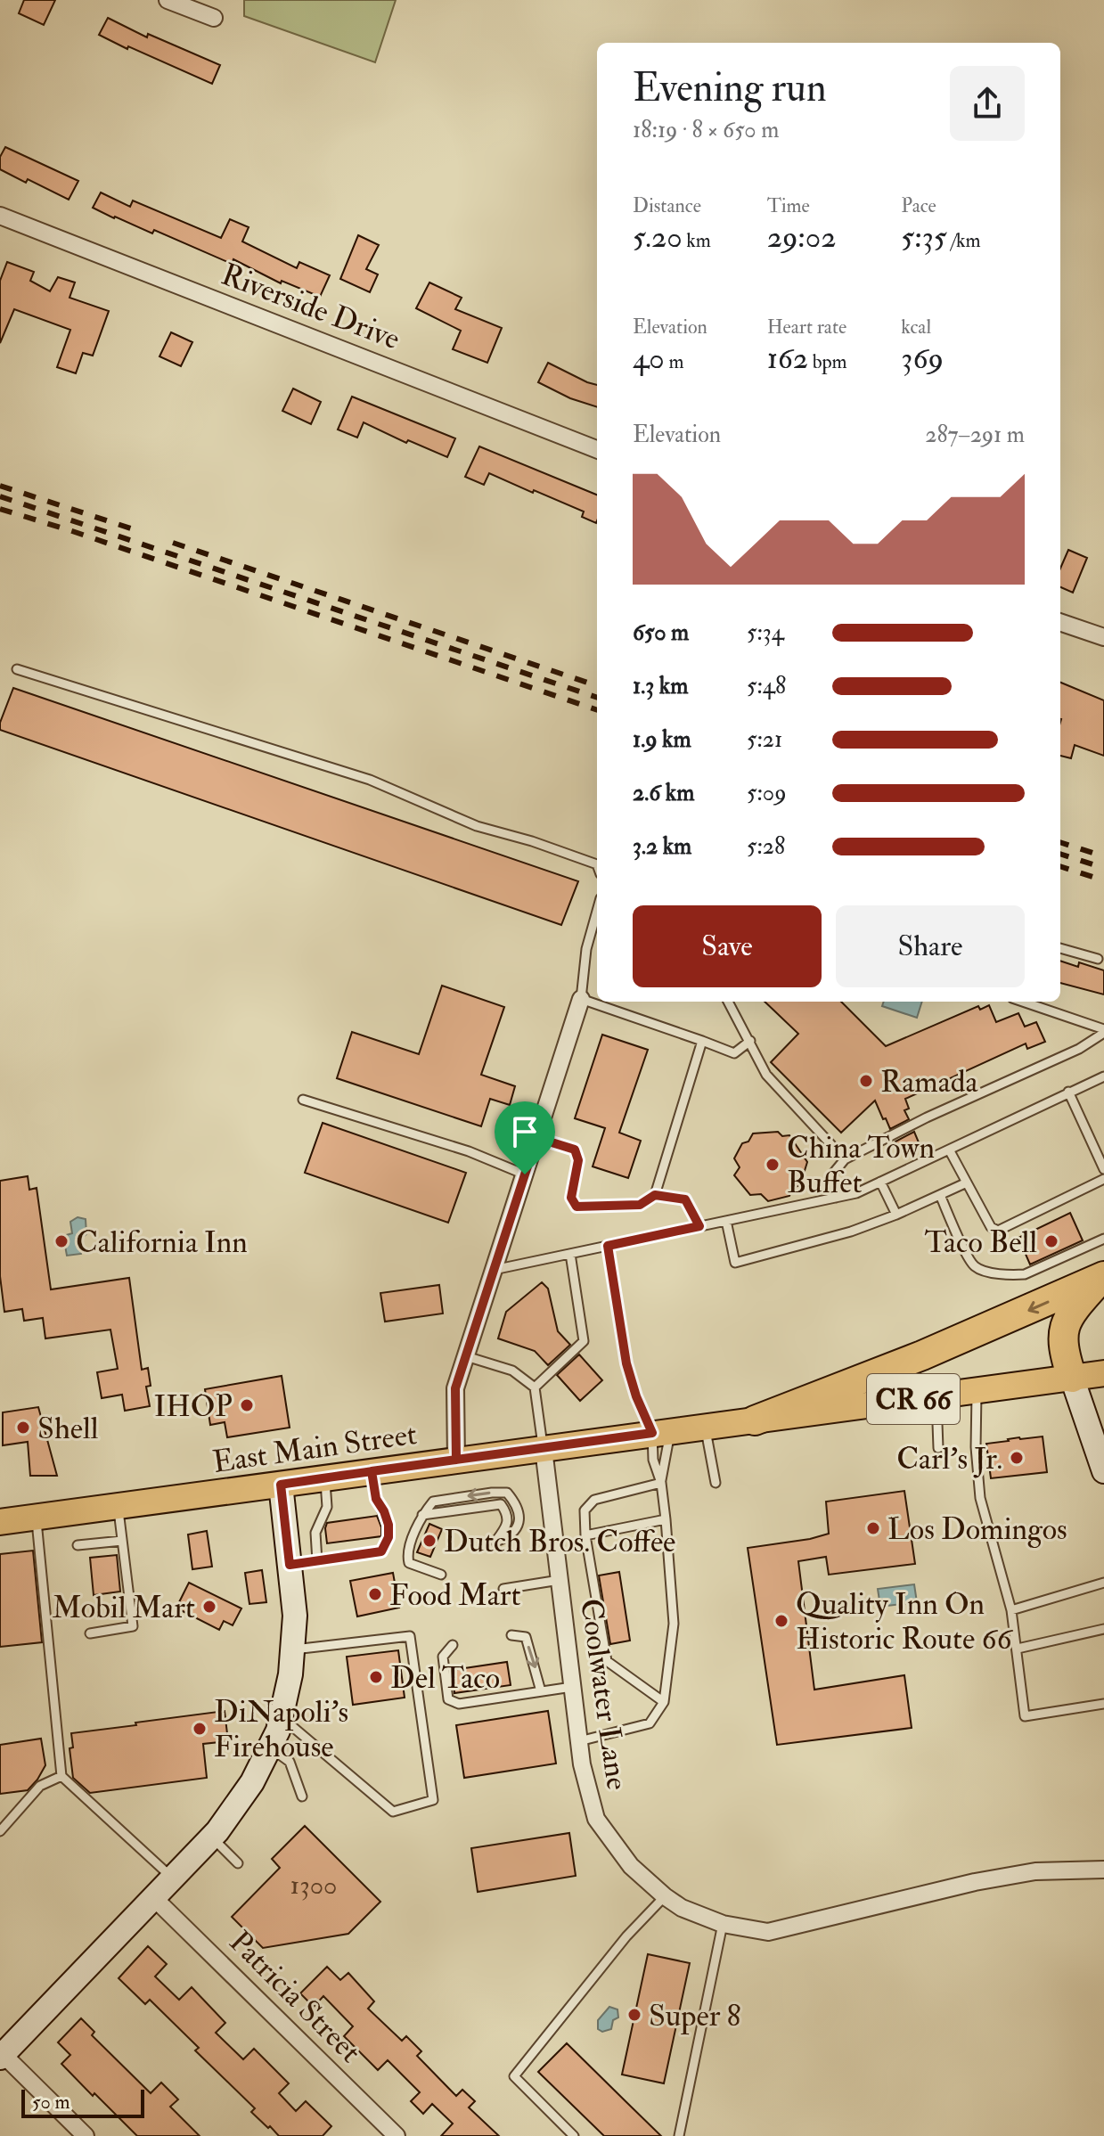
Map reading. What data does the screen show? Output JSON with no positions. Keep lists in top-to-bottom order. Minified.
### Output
{"streets":{"main road":["CR 66","East Main Street"],"street":["Riverside Drive","Coolwater Lane","Patricia Street"]},"crossings":[["East Main Street","Coolwater Lane"]],"places":["Ramada","China Town Buffet","California Inn","Taco Bell","IHOP","Shell","Carl's Jr.","Los Domingos","Dutch Bros. Coffee","Food Mart","Mobil Mart","Quality Inn On Historic Route 66","Del Taco","DiNapoli's Firehouse","Super 8"],"house_numbers":["1300"],"scale_bar":"50 m","page":{"heading":["Evening run","18:19 · 8 × 650 m"],"stats":[["Distance","5.20 km"],["Time","29:02"],["Pace","5:35 /km"],["Elevation","40 m"],["Heart rate","162 bpm"],["kcal","369"]],"chart":["Elevation","287–291 m"],"list":[{"name":"650 m","note":"5:34"},{"name":"1.3 km","note":"5:48"},{"name":"1.9 km","note":"5:21"},{"name":"2.6 km","note":"5:09"},{"name":"3.2 km","note":"5:28"}],"buttons":["Save","Share"],"scale":"50 m"}}
